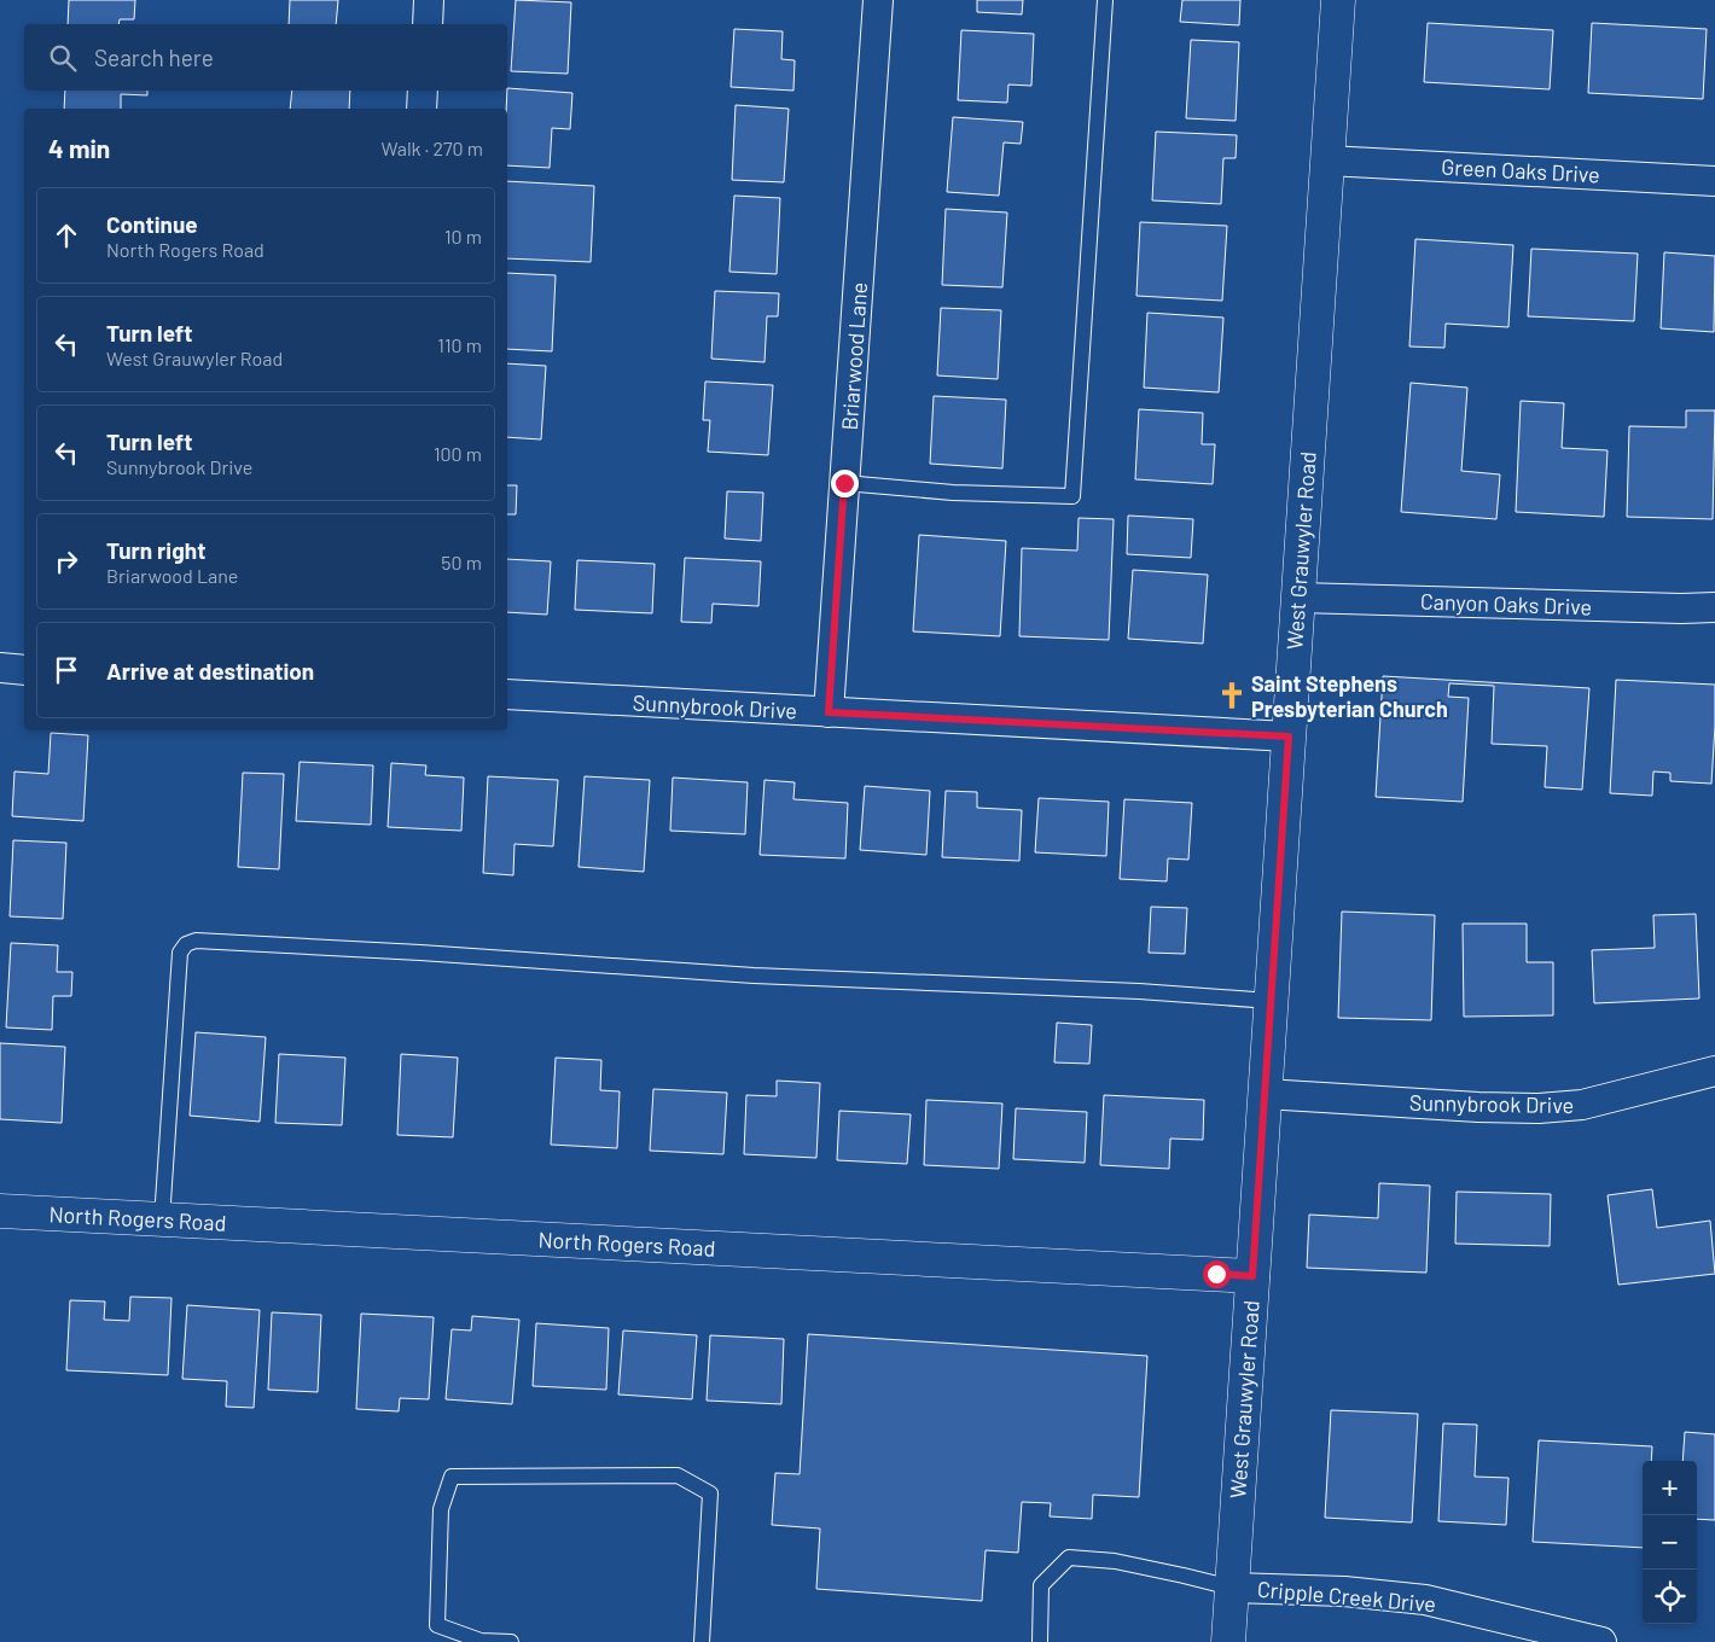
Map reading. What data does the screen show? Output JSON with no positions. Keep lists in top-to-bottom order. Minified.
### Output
{"streets":{"main road":["West Grauwyler Road","North Rogers Road"],"street":["Green Oaks Drive","Briarwood Lane","Canyon Oaks Drive","Sunnybrook Drive","Cripple Creek Drive"]},"crossings":[["Green Oaks Drive","West Grauwyler Road"],["Briarwood Lane","Sunnybrook Drive"],["West Grauwyler Road","Canyon Oaks Drive"],["West Grauwyler Road","Sunnybrook Drive"],["West Grauwyler Road","North Rogers Road"],["West Grauwyler Road","Cripple Creek Drive"]],"places":{"church":["Saint Stephens Presbyterian Church"]},"page":{"search":"Search here","heading":["4 min","Walk · 270 m"],"list":[["Continue","North Rogers Road","10 m"],["Turn left","West Grauwyler Road","110 m"],["Turn left","Sunnybrook Drive","100 m"],["Turn right","Briarwood Lane","50 m"],"Arrive at destination"],"map_buttons":["+","−"]}}
